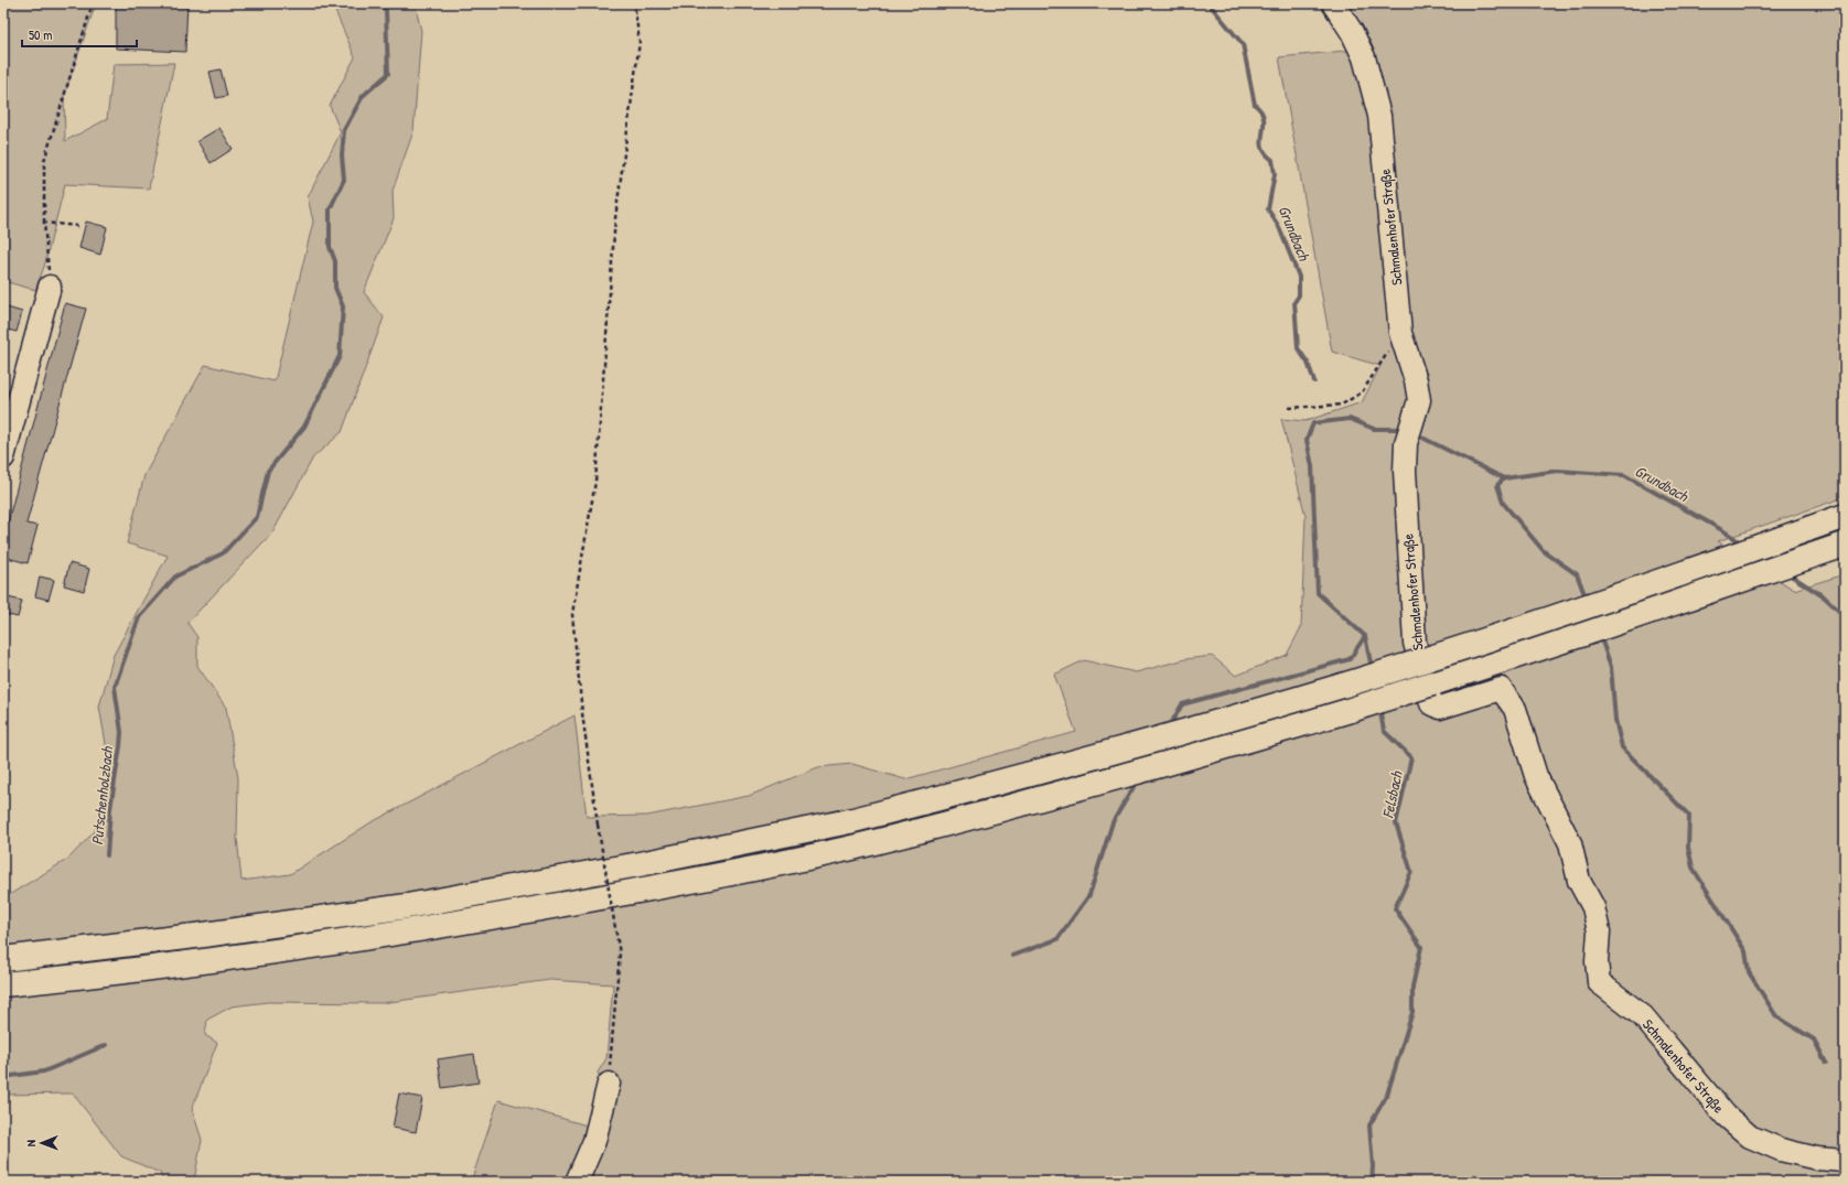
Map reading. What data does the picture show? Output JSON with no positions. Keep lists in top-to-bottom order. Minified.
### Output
{"streets":{"street":["Schmalenhofer Straße"]},"water":["Grundbach","Felsbach","Putschenholzbach"],"scale_bar":"50 m","north":"left"}
